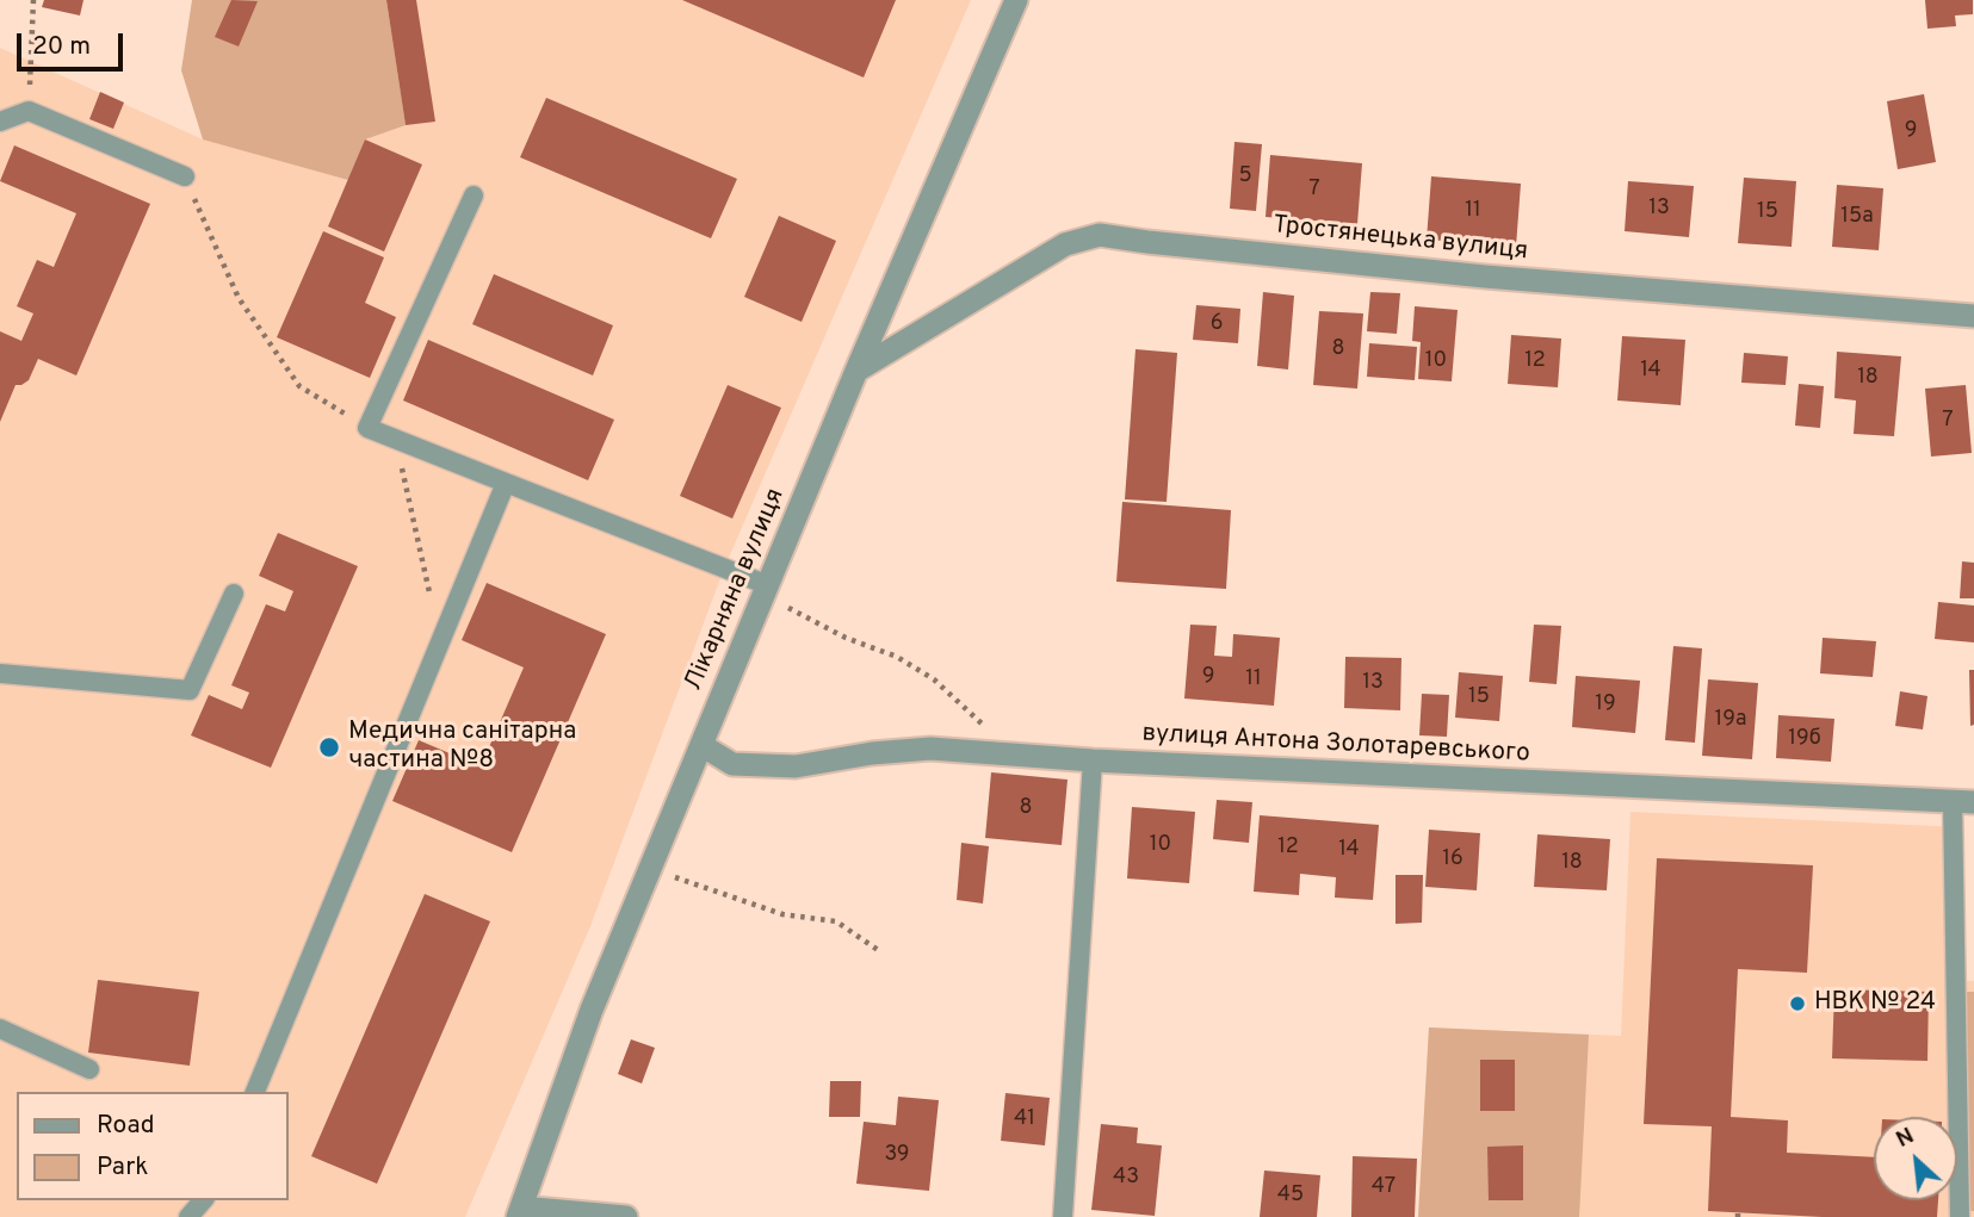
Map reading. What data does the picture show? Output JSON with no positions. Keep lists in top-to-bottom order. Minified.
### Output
{"streets":{"street":["Тростянецька вулиця","Лікарняна вулиця","вулиця Антона Золотаревського"]},"crossings":[["Тростянецька вулиця","Лікарняна вулиця"],["Лікарняна вулиця","вулиця Антона Золотаревського"]],"places":["Медична санітарна частина №8","НВК № 24"],"house_numbers":["9","5","7","13","11","15","15а","6","8","10","12","14","18","7","9","11","13","15","19","19а","19б","8","10","12","14","16","18","41","39","43","47","45"],"legend":["Road","Park"],"scale_bar":"20 m","north":"top left"}
